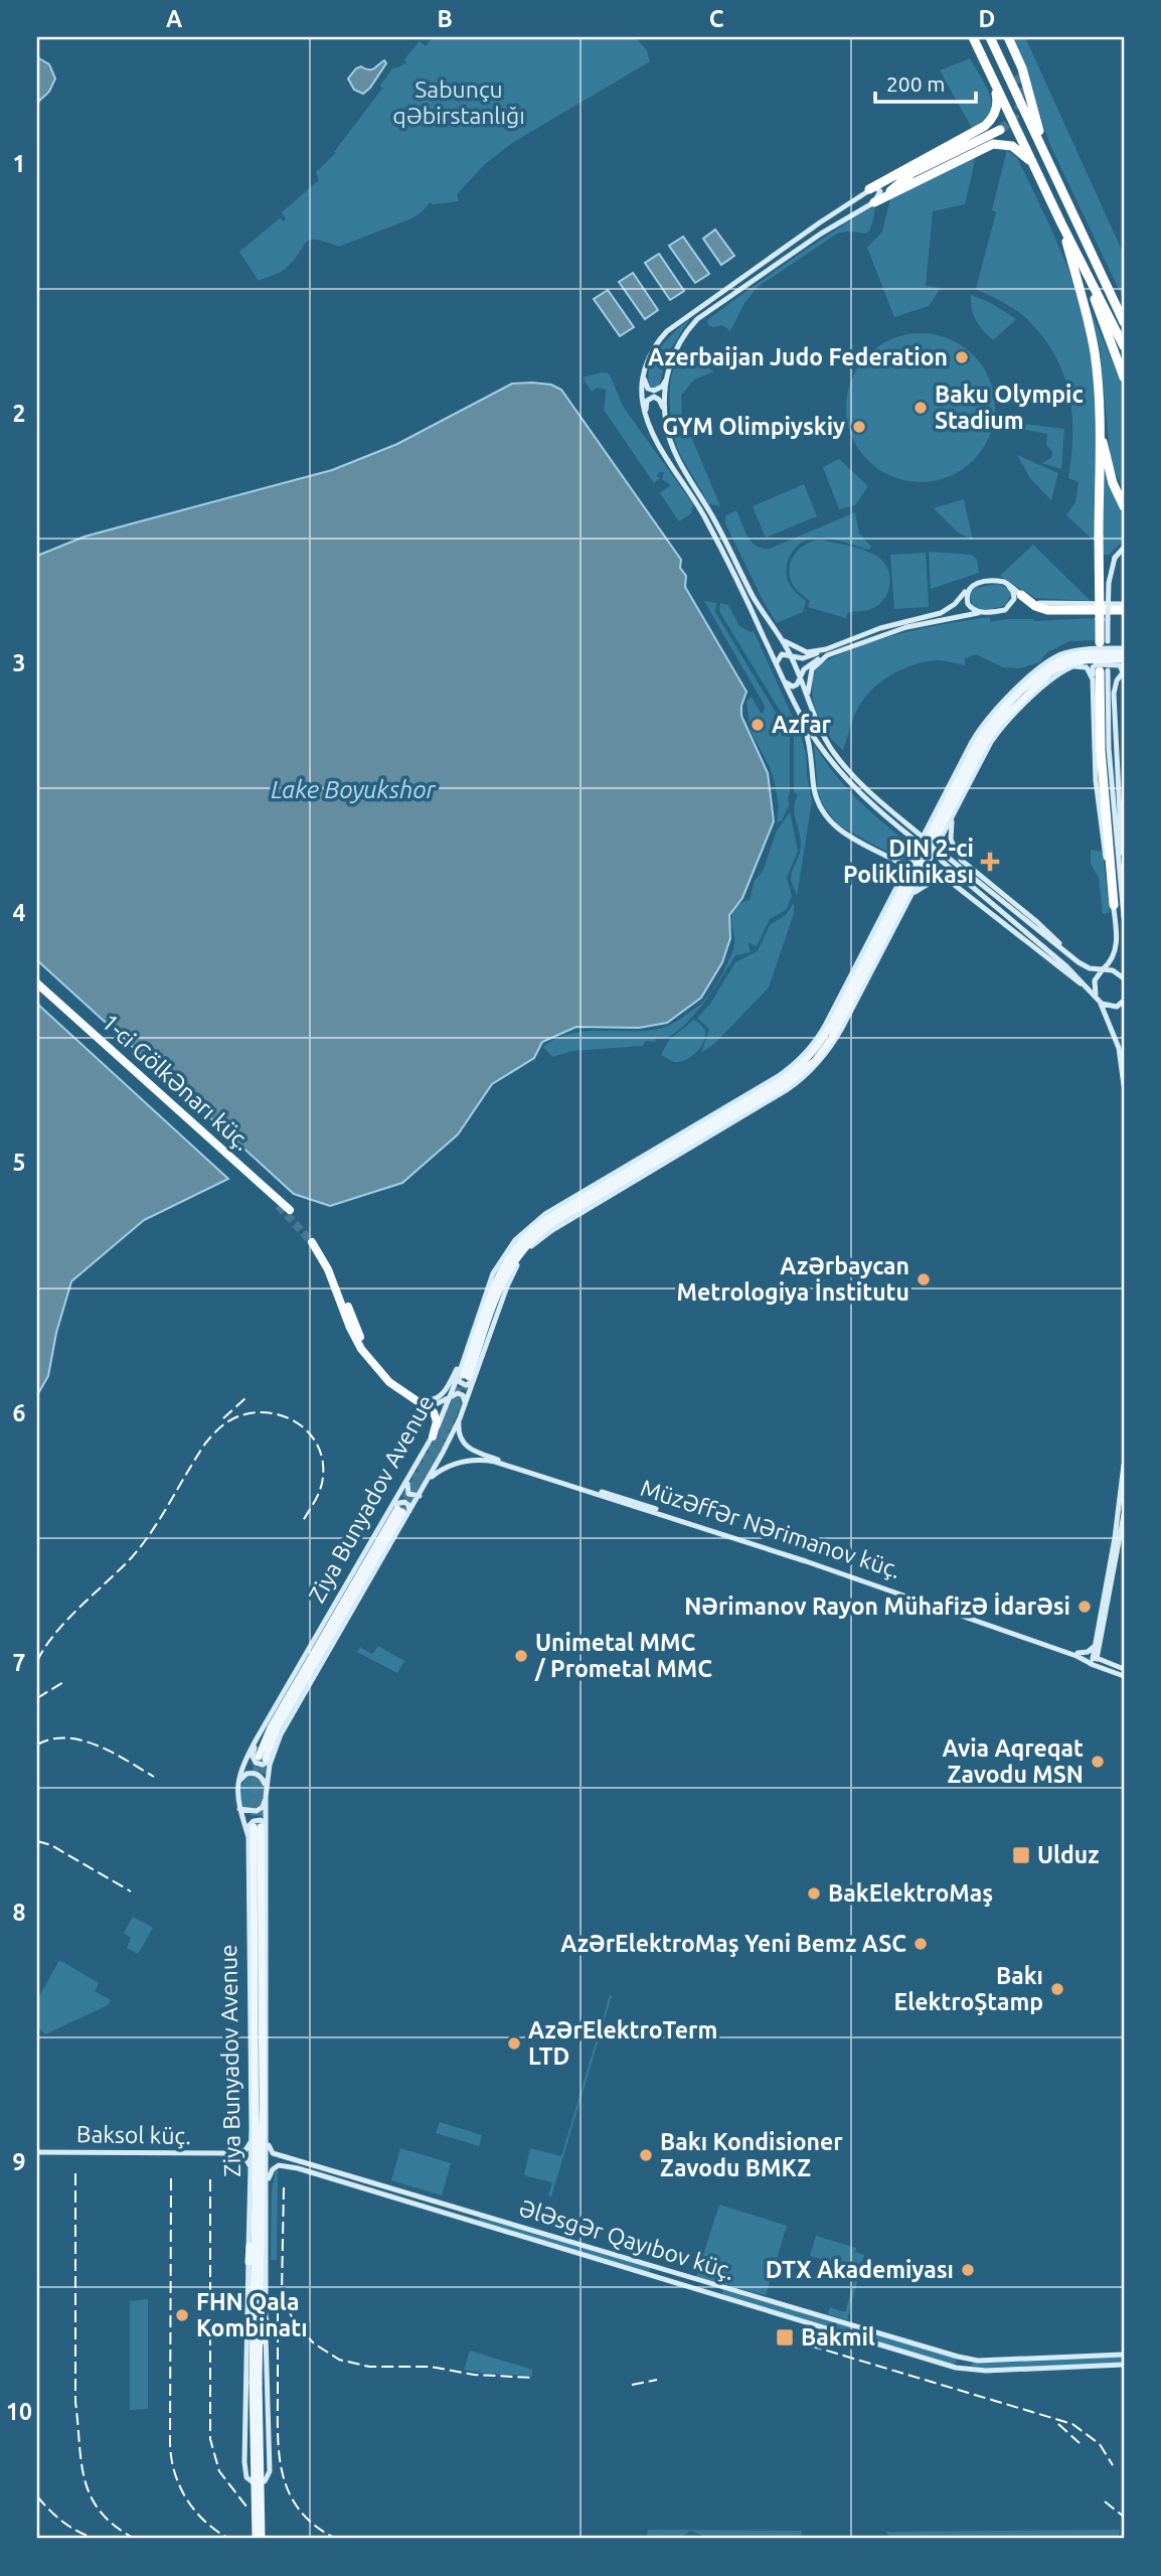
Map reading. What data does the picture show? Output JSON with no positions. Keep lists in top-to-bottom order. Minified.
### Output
{"streets":{"highway":["1-ci Gölkənarı küç."],"main road":["Ziya Bunyadov Avenue","Müzəffər Nərimanov küç.","Baksol küç.","Ələsgər Qayıbov küç."]},"crossings":[["Ziya Bunyadov Avenue","Müzəffər Nərimanov küç."],["Ziya Bunyadov Avenue","Ələsgər Qayıbov küç."]],"water":["Lake Boyukshor"],"parks":["Sabunçu qəbirstanlığı"],"places":{"other":["Azerbaijan Judo Federation","Baku Olympic Stadium","GYM Olimpiyskiy","Azfar","Azərbaycan Metrologiya İnstitutu","Nərimanov Rayon Mühafizə İdarəsi","Unimetal MMC / Prometal MMC","Avia Aqreqat Zavodu MSN","BakElektroMaş","AzərElektroMaş Yeni Bemz ASC","Bakı ElektroŞtamp","AzərElektroTerm LTD","Bakı Kondisioner Zavodu BMKZ","DTX Akademiyası","FHN Qala Kombinatı"],"health":["DIN 2-ci Poliklinikası"],"transit":["Ulduz","Bakmil"]},"scale_bar":"200 m","grid":{"columns":["A","B","C","D"],"rows":["1","2","3","4","5","6","7","8","9","10"]}}
